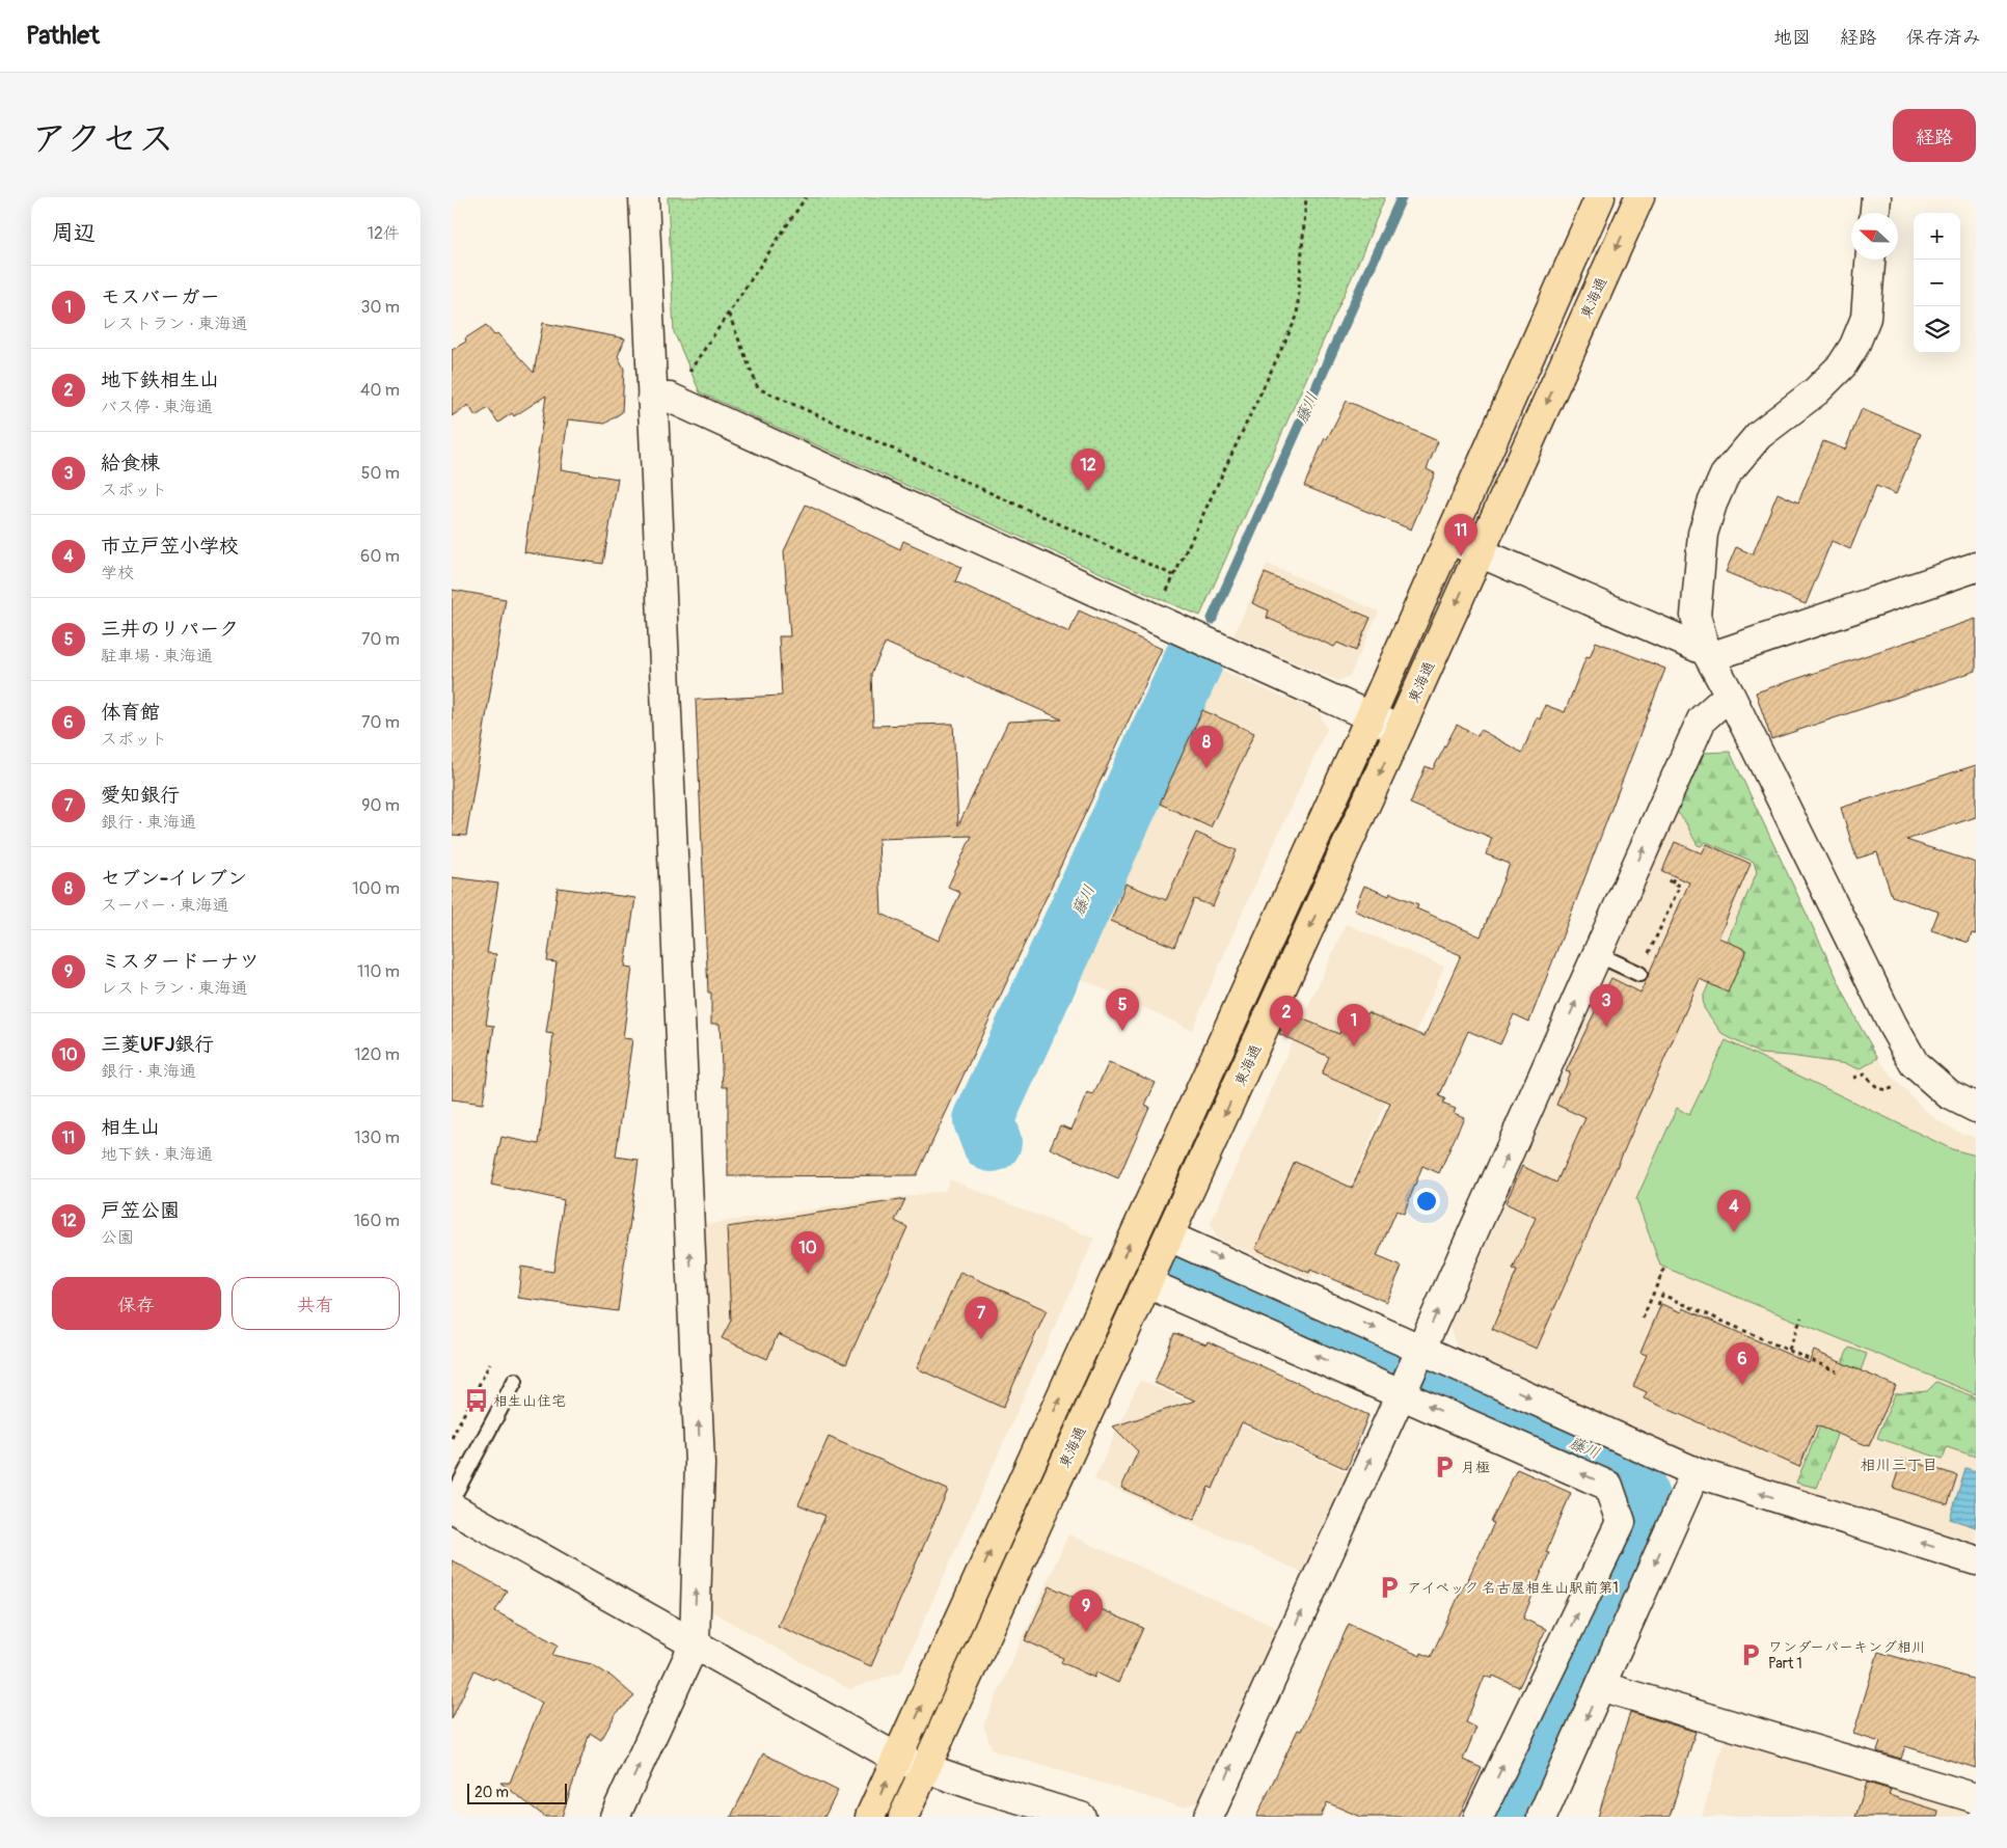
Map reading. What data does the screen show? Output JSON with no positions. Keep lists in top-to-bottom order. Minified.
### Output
{"streets":{"main road":["東海通"]},"districts":["相川三丁目"],"water":["藤川"],"places":{"bus stop":["相生山住宅"],"parking":["月極","アイペック 名古屋相生山駅前第1","ワンダーパーキング相川 Part 1"]},"scale_bar":"20 m","north":"left","page":{"header":"Pathlet","nav":["地図","経路","保存済み"],"title":"アクセス","buttons":["経路",["保存","共有"]],"heading":["周辺","12件"],"map_buttons":["+","−"],"list":[{"mark":"1","name":"モスバーガー","note":"レストラン · 東海通","value":"30 m"},{"mark":"2","name":"地下鉄相生山","note":"バス停 · 東海通","value":"40 m"},{"mark":"3","name":"給食棟","note":"スポット","value":"50 m"},{"mark":"4","name":"市立戸笠小学校","note":"学校","value":"60 m"},{"mark":"5","name":"三井のリパーク","note":"駐車場 · 東海通","value":"70 m"},{"mark":"6","name":"体育館","note":"スポット","value":"70 m"},{"mark":"7","name":"愛知銀行","note":"銀行 · 東海通","value":"90 m"},{"mark":"8","name":"セブン-イレブン","note":"スーパー · 東海通","value":"100 m"},{"mark":"9","name":"ミスタードーナツ","note":"レストラン · 東海通","value":"110 m"},{"mark":"10","name":"三菱UFJ銀行","note":"銀行 · 東海通","value":"120 m"},{"mark":"11","name":"相生山","note":"地下鉄 · 東海通","value":"130 m"},{"mark":"12","name":"戸笠公園","note":"公園","value":"160 m"}],"pins":["12","11","8","3","5","2","1","4","10","7","6","9"],"scale":"20 m"}}
